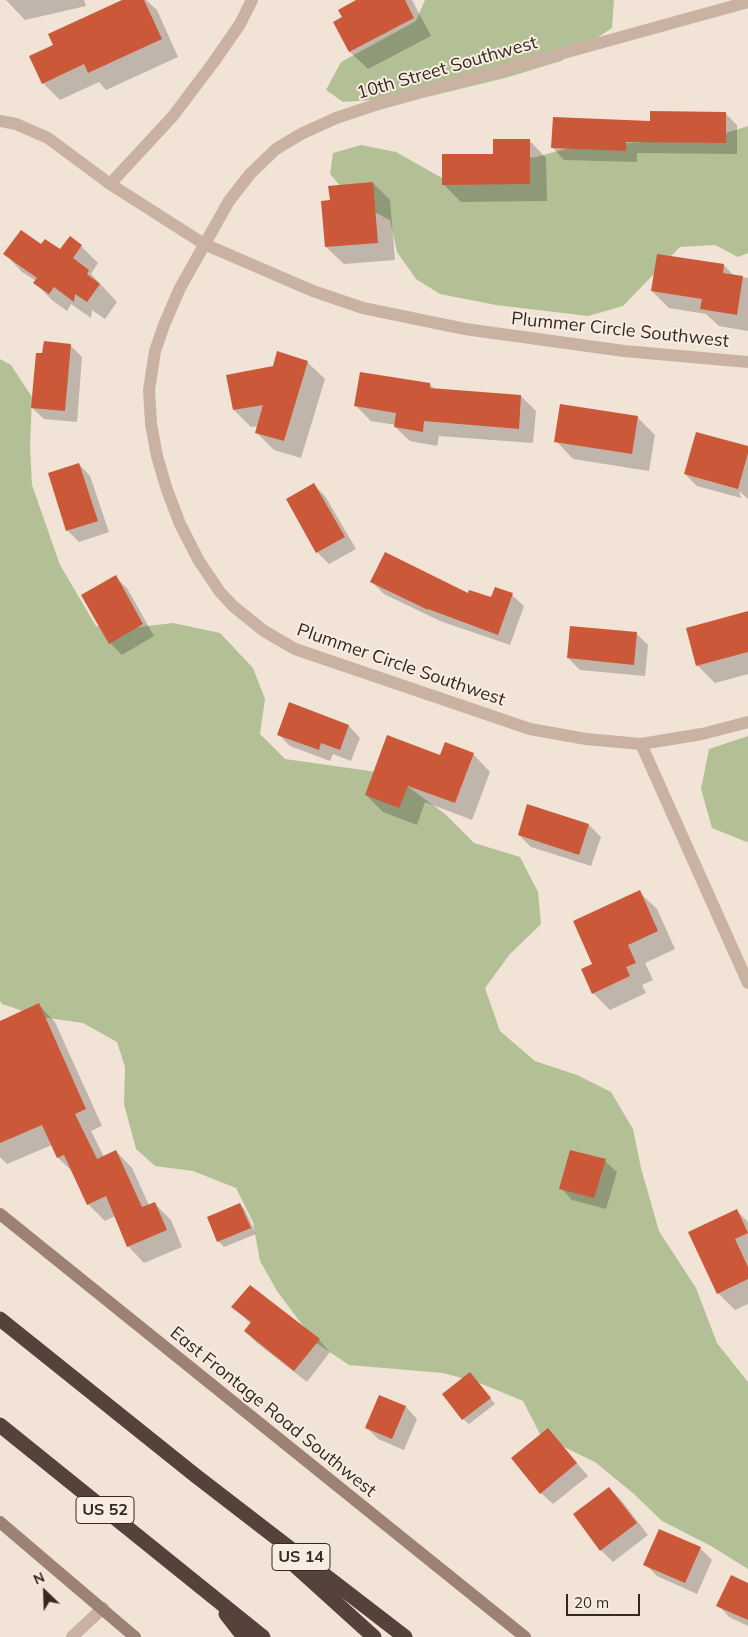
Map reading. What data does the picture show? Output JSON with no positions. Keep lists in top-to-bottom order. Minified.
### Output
{"streets":{"highway":["US 52","US 14"],"street":["10th Street Southwest","Plummer Circle Southwest","East Frontage Road Southwest"]},"crossings":[["10th Street Southwest","Plummer Circle Southwest"]],"scale_bar":"20 m","north":"top left"}
